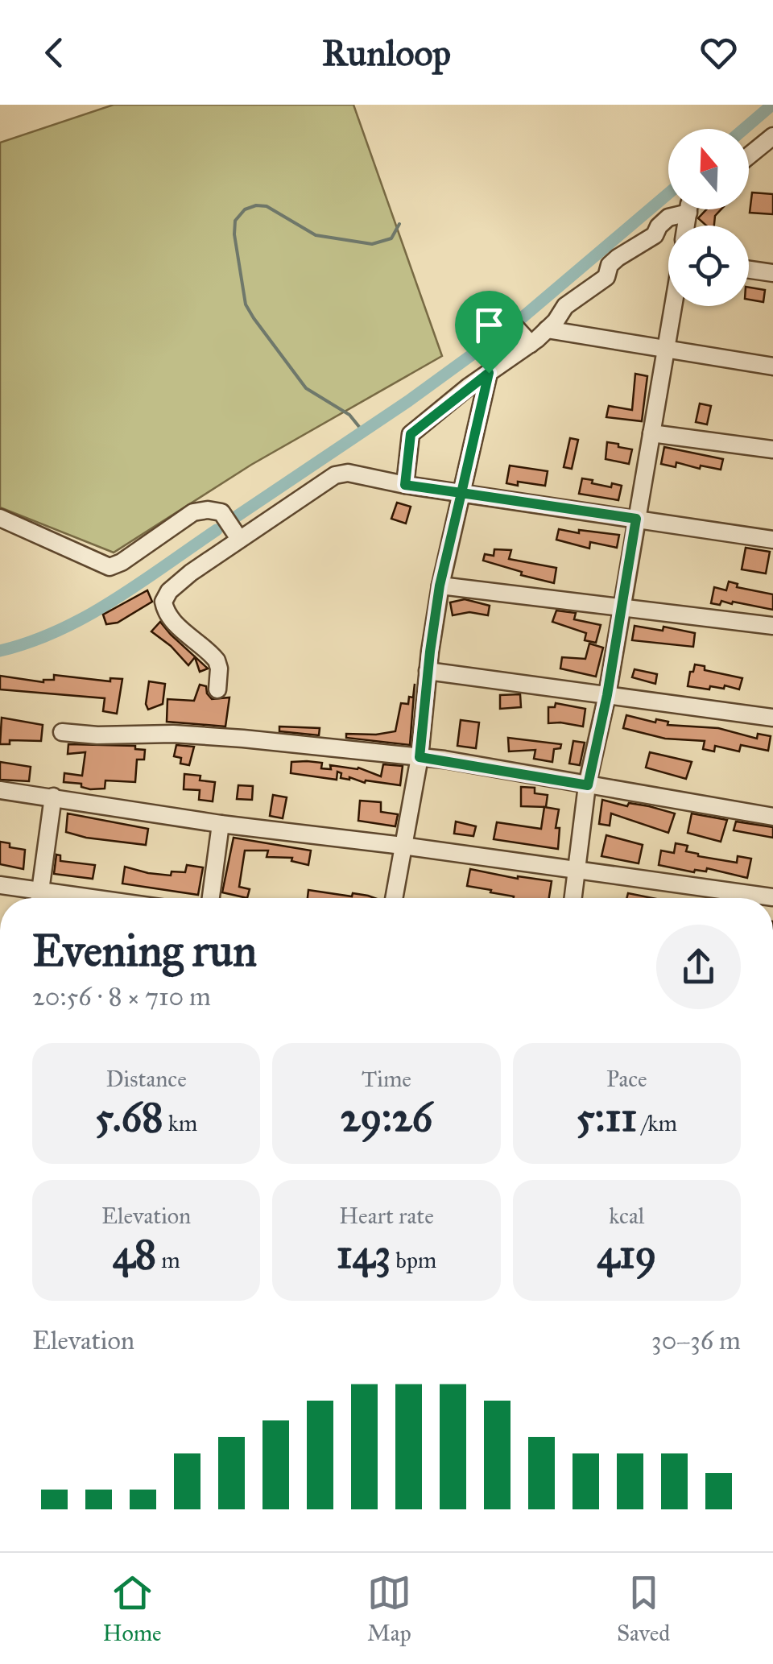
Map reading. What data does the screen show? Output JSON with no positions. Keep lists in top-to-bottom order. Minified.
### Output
{"north":"top","page":{"header":"Runloop","heading":["Evening run","20:56 · 8 × 710 m"],"stats":[["Distance","5.68 km"],["Time","29:26"],["Pace","5:11 /km"],["Elevation","48 m"],["Heart rate","143 bpm"],["kcal","419"]],"chart":["Elevation","30–36 m"],"tabs":["Home","Map","Saved"]}}
